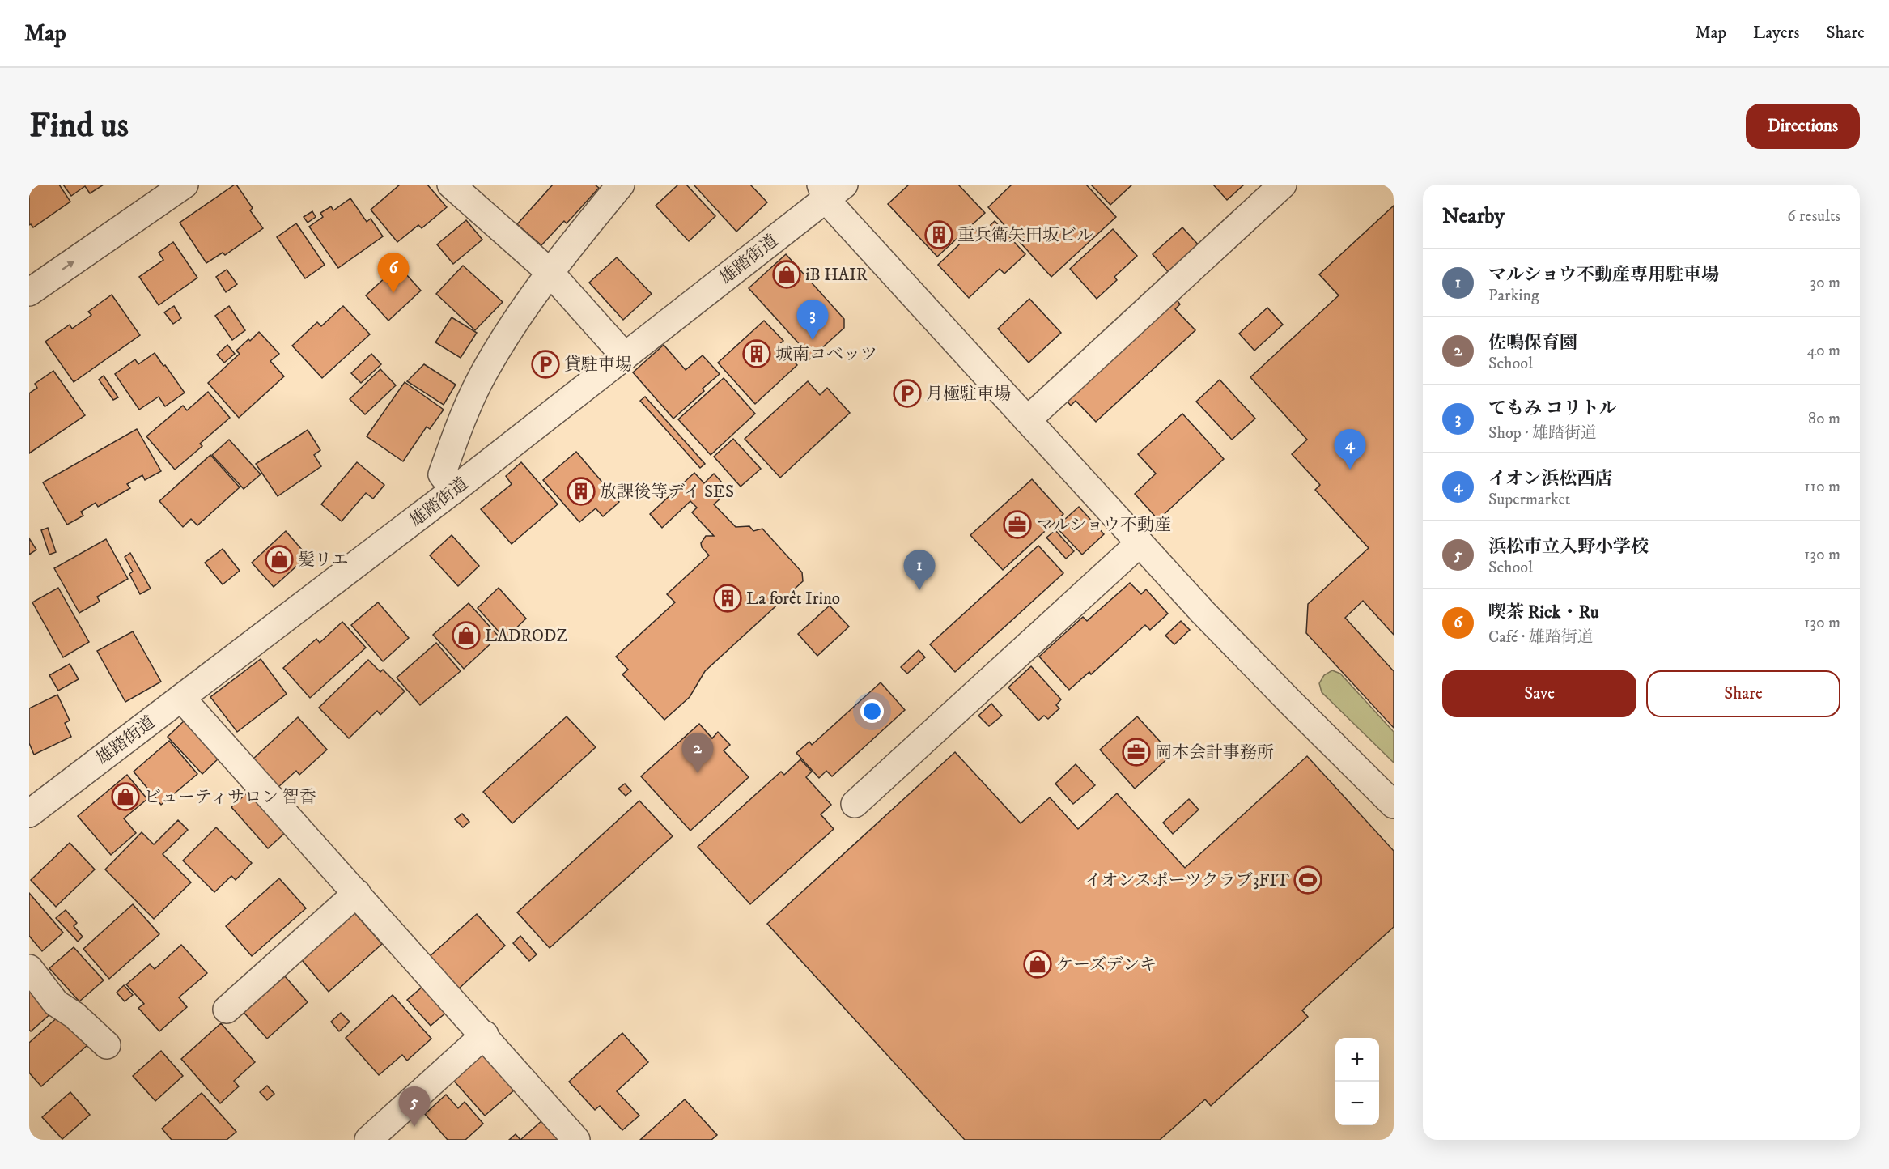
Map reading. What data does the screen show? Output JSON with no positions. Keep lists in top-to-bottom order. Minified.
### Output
{"streets":{"street":["雄踏街道"]},"places":{"building":["重兵衛矢田坂ビル","城南コベッツ","放課後等デイ SES","La forêt Irino"],"shop":["iB HAIR","髪リエ","LADRODZ","ビューティサロン 智香","ケーズデンキ"],"parking":["貸駐車場","月極駐車場"],"office":["マルショウ不動産","岡本会計事務所"],"sports":["イオンスポーツクラブ3FIT"]},"page":{"header":"Map","nav":["Map","Layers","Share"],"buttons":["Directions",["Save","Share"]],"title":"Find us","heading":["Nearby","6 results"],"list":[{"mark":"1","name":"マルショウ不動産専用駐車場","note":"Parking","value":"30 m"},{"mark":"2","name":"佐鳴保育園","note":"School","value":"40 m"},{"mark":"3","name":"てもみ コリトル","note":"Shop · 雄踏街道","value":"80 m"},{"mark":"4","name":"イオン浜松西店","note":"Supermarket","value":"110 m"},{"mark":"5","name":"浜松市立入野小学校","note":"School","value":"130 m"},{"mark":"6","name":"喫茶 Rick・Ru","note":"Café · 雄踏街道","value":"130 m"}],"pins":["6","3","4","1","2","5"],"map_buttons":["+","−"]}}
